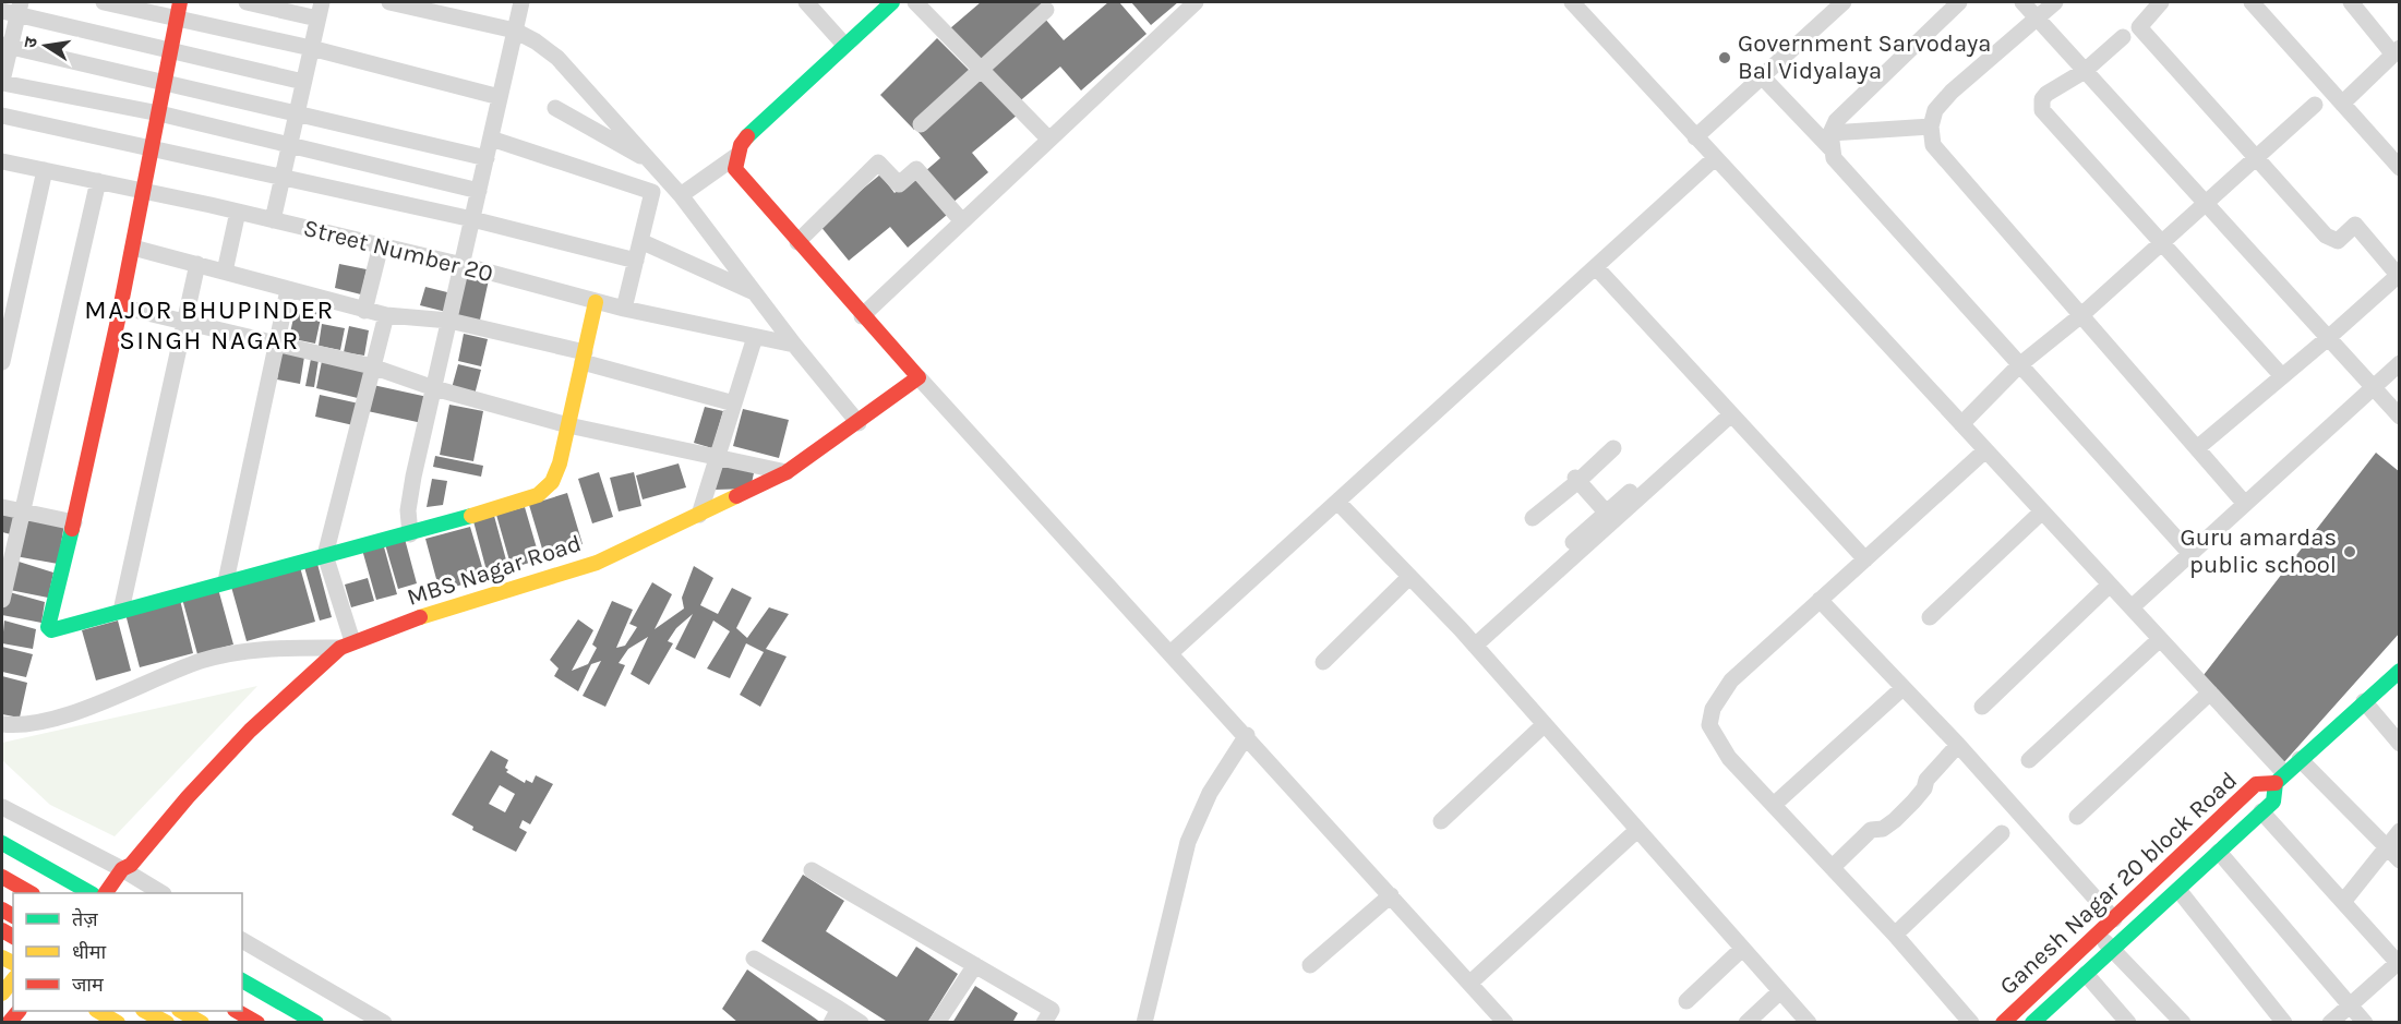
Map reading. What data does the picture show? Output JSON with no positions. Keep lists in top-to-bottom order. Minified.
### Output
{"streets":{"street":["Street Number 20","MBS Nagar Road","Ganesh Nagar 20 block Road"]},"districts":["MAJOR BHUPINDER SINGH NAGAR"],"places":["Government Sarvodaya Bal Vidyalaya","Guru amardas public school"],"legend":["तेज़","धीमा","जाम"],"north":"left"}
